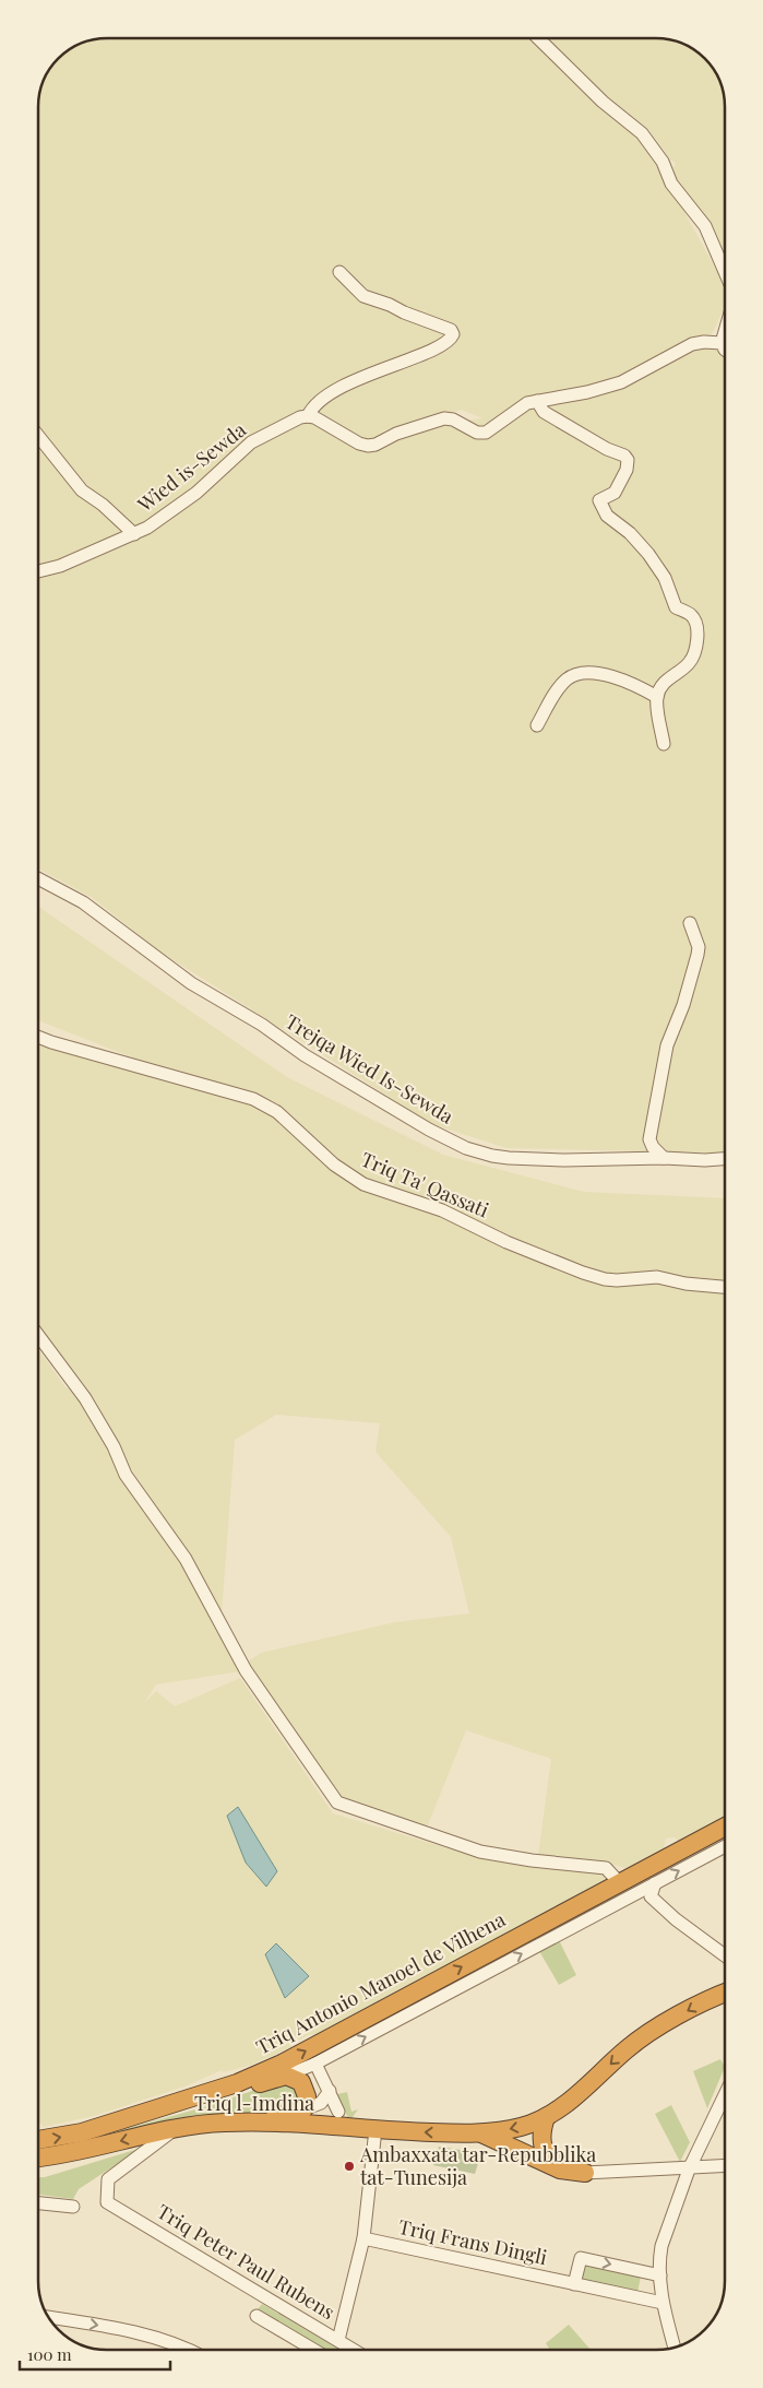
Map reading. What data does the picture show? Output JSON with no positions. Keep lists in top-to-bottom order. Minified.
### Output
{"streets":{"highway":["Triq Antonio Manoel de Vilhena","Triq l-Imdina"],"street":["Wied is-Sewda","Trejqa Wied Is-Sewda","Triq Ta' Qassati","Triq Frans Dingli","Triq Peter Paul Rubens"]},"crossings":[["Triq l-Imdina","Triq Peter Paul Rubens"]],"places":["Ambaxxata tar-Repubblika tat-Tunesija"],"scale_bar":"100 m"}
